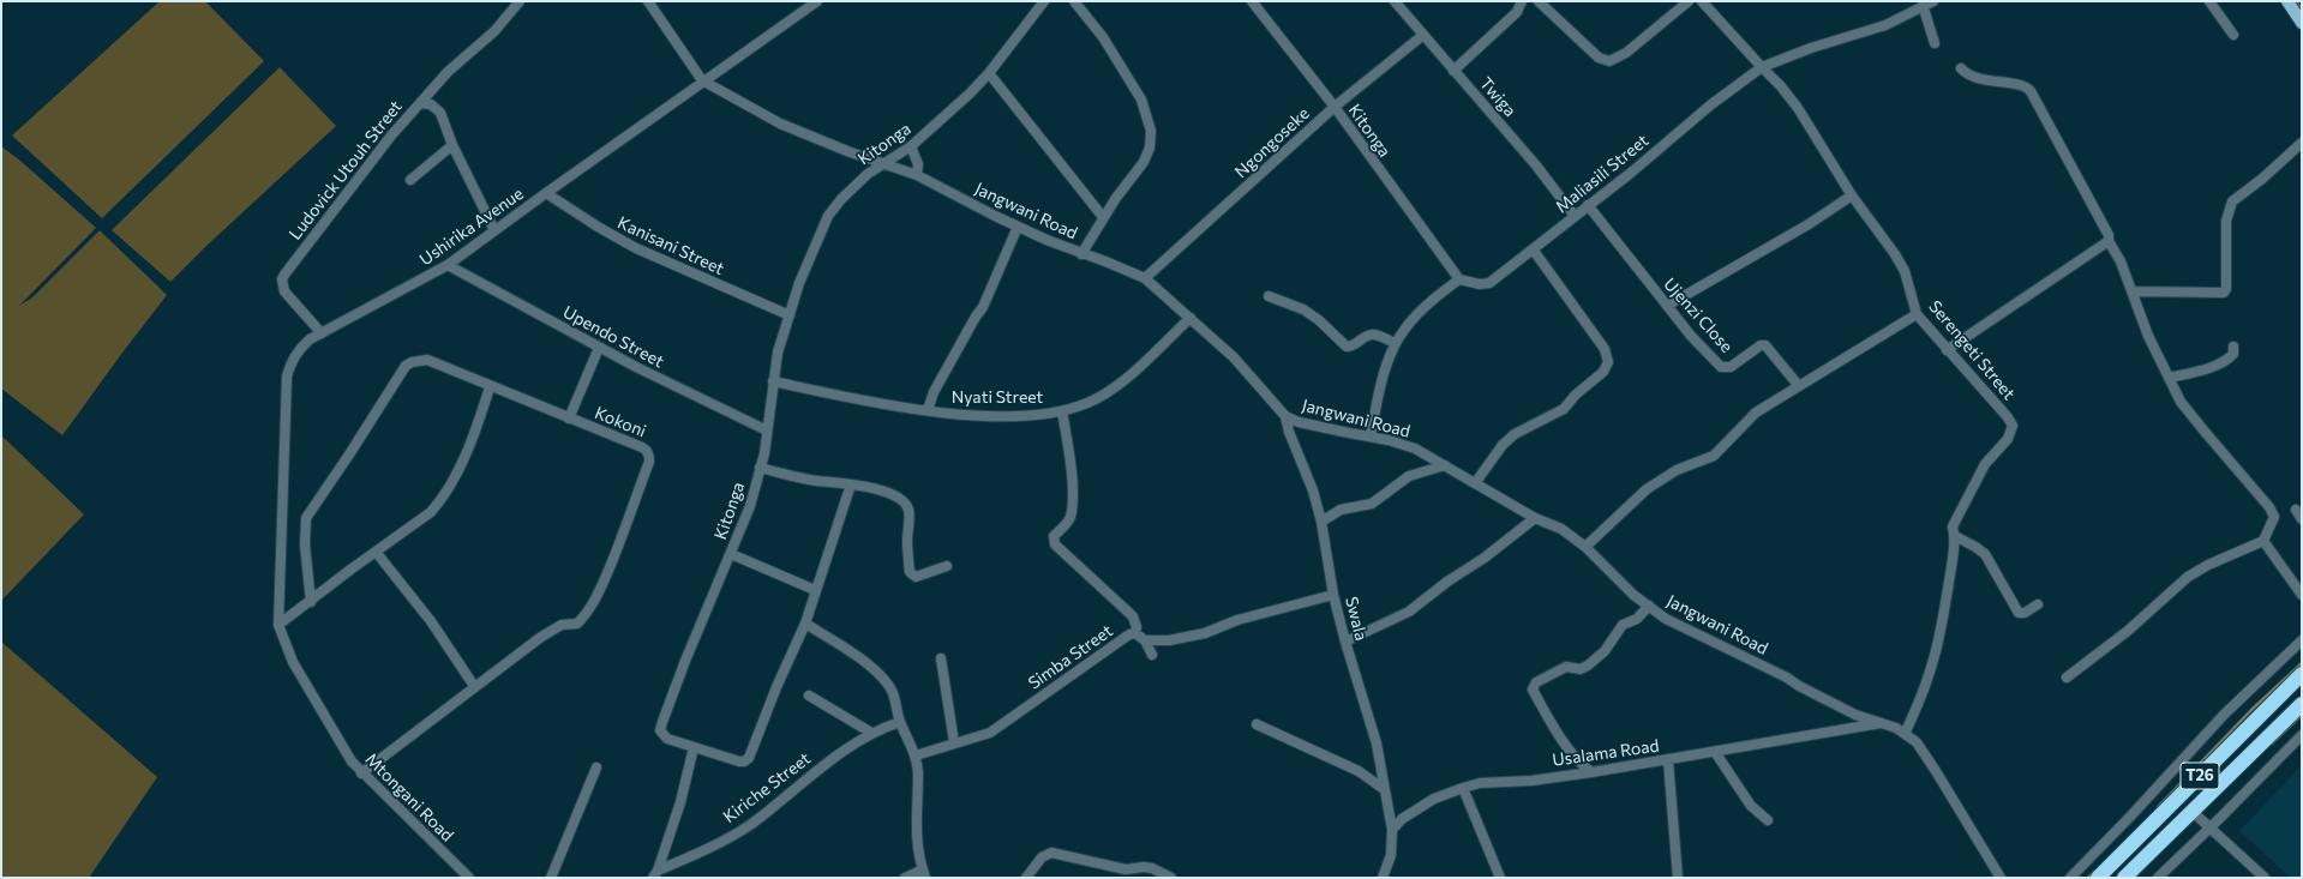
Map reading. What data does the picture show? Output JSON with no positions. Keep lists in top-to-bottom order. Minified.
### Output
{"streets":{"highway":["T26"],"street":["Twiga","Kitonga","Ngongoseke","Ludovick Utouh Street","Maliasili Street","Jangwani Road","Ushirika Avenue","Kanisani Street","Ujenzi Close","Upendo Street","Serengeti Street","Nyati Street","Kokoni","Swala","Simba Street","Usalama Road","Kiriche Street","Mtongani Road"]},"crossings":[["Twiga","Ngongoseke"],["Twiga","Maliasili Street"],["Kitonga","Ngongoseke"],["Kitonga","Maliasili Street"],["Kitonga","Jangwani Road"],["Kitonga","Kanisani Street"],["Kitonga","Upendo Street"],["Kitonga","Nyati Street"],["Ngongoseke","Jangwani Road"],["Ludovick Utouh Street","Ushirika Avenue"],["Maliasili Street","Ujenzi Close"],["Maliasili Street","Serengeti Street"],["Jangwani Road","Ushirika Avenue"],["Jangwani Road","Serengeti Street"],["Jangwani Road","Nyati Street"],["Jangwani Road","Swala"],["Jangwani Road","Usalama Road"],["Ushirika Avenue","Kanisani Street"],["Ushirika Avenue","Upendo Street"],["Ushirika Avenue","Mtongani Road"],["Kokoni","Mtongani Road"],["Swala","Usalama Road"]]}
